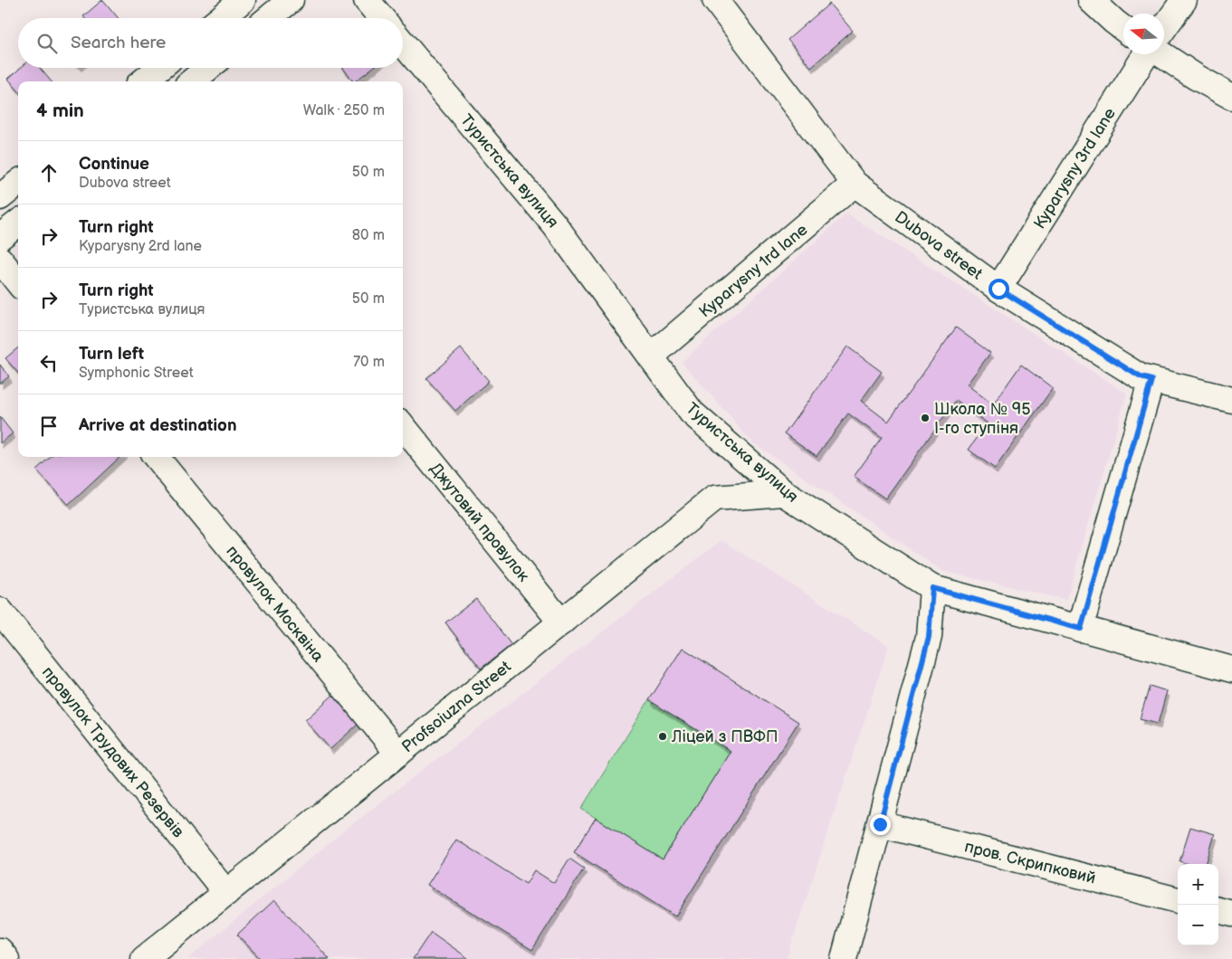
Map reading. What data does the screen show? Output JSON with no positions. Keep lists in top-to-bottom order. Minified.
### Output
{"streets":{"street":["Kyparysny 3rd lane","Туристська вулиця","Dubova street","Kyparysny 1rd lane","Джутовий провулок","провулок Москвіна","Profsoiuzna Street","провулок Трудових Резервів","пров. Скрипковий"]},"crossings":[["Kyparysny 3rd lane","Dubova street"],["Туристська вулиця","Kyparysny 1rd lane"],["Туристська вулиця","Profsoiuzna Street"],["Dubova street","Kyparysny 1rd lane"],["Джутовий провулок","Profsoiuzna Street"],["провулок Москвіна","Profsoiuzna Street"],["Profsoiuzna Street","провулок Трудових Резервів"]],"places":["Школа № 95 І-го ступіня","Ліцей з ПВФП"],"north":"left","page":{"search":"Search here","heading":["4 min","Walk · 250 m"],"list":[["Continue","Dubova street","50 m"],["Turn right","Kyparysny 2rd lane","80 m"],["Turn right","Туристська вулиця","50 m"],["Turn left","Symphonic Street","70 m"],"Arrive at destination"],"map_buttons":["+","−"]}}
